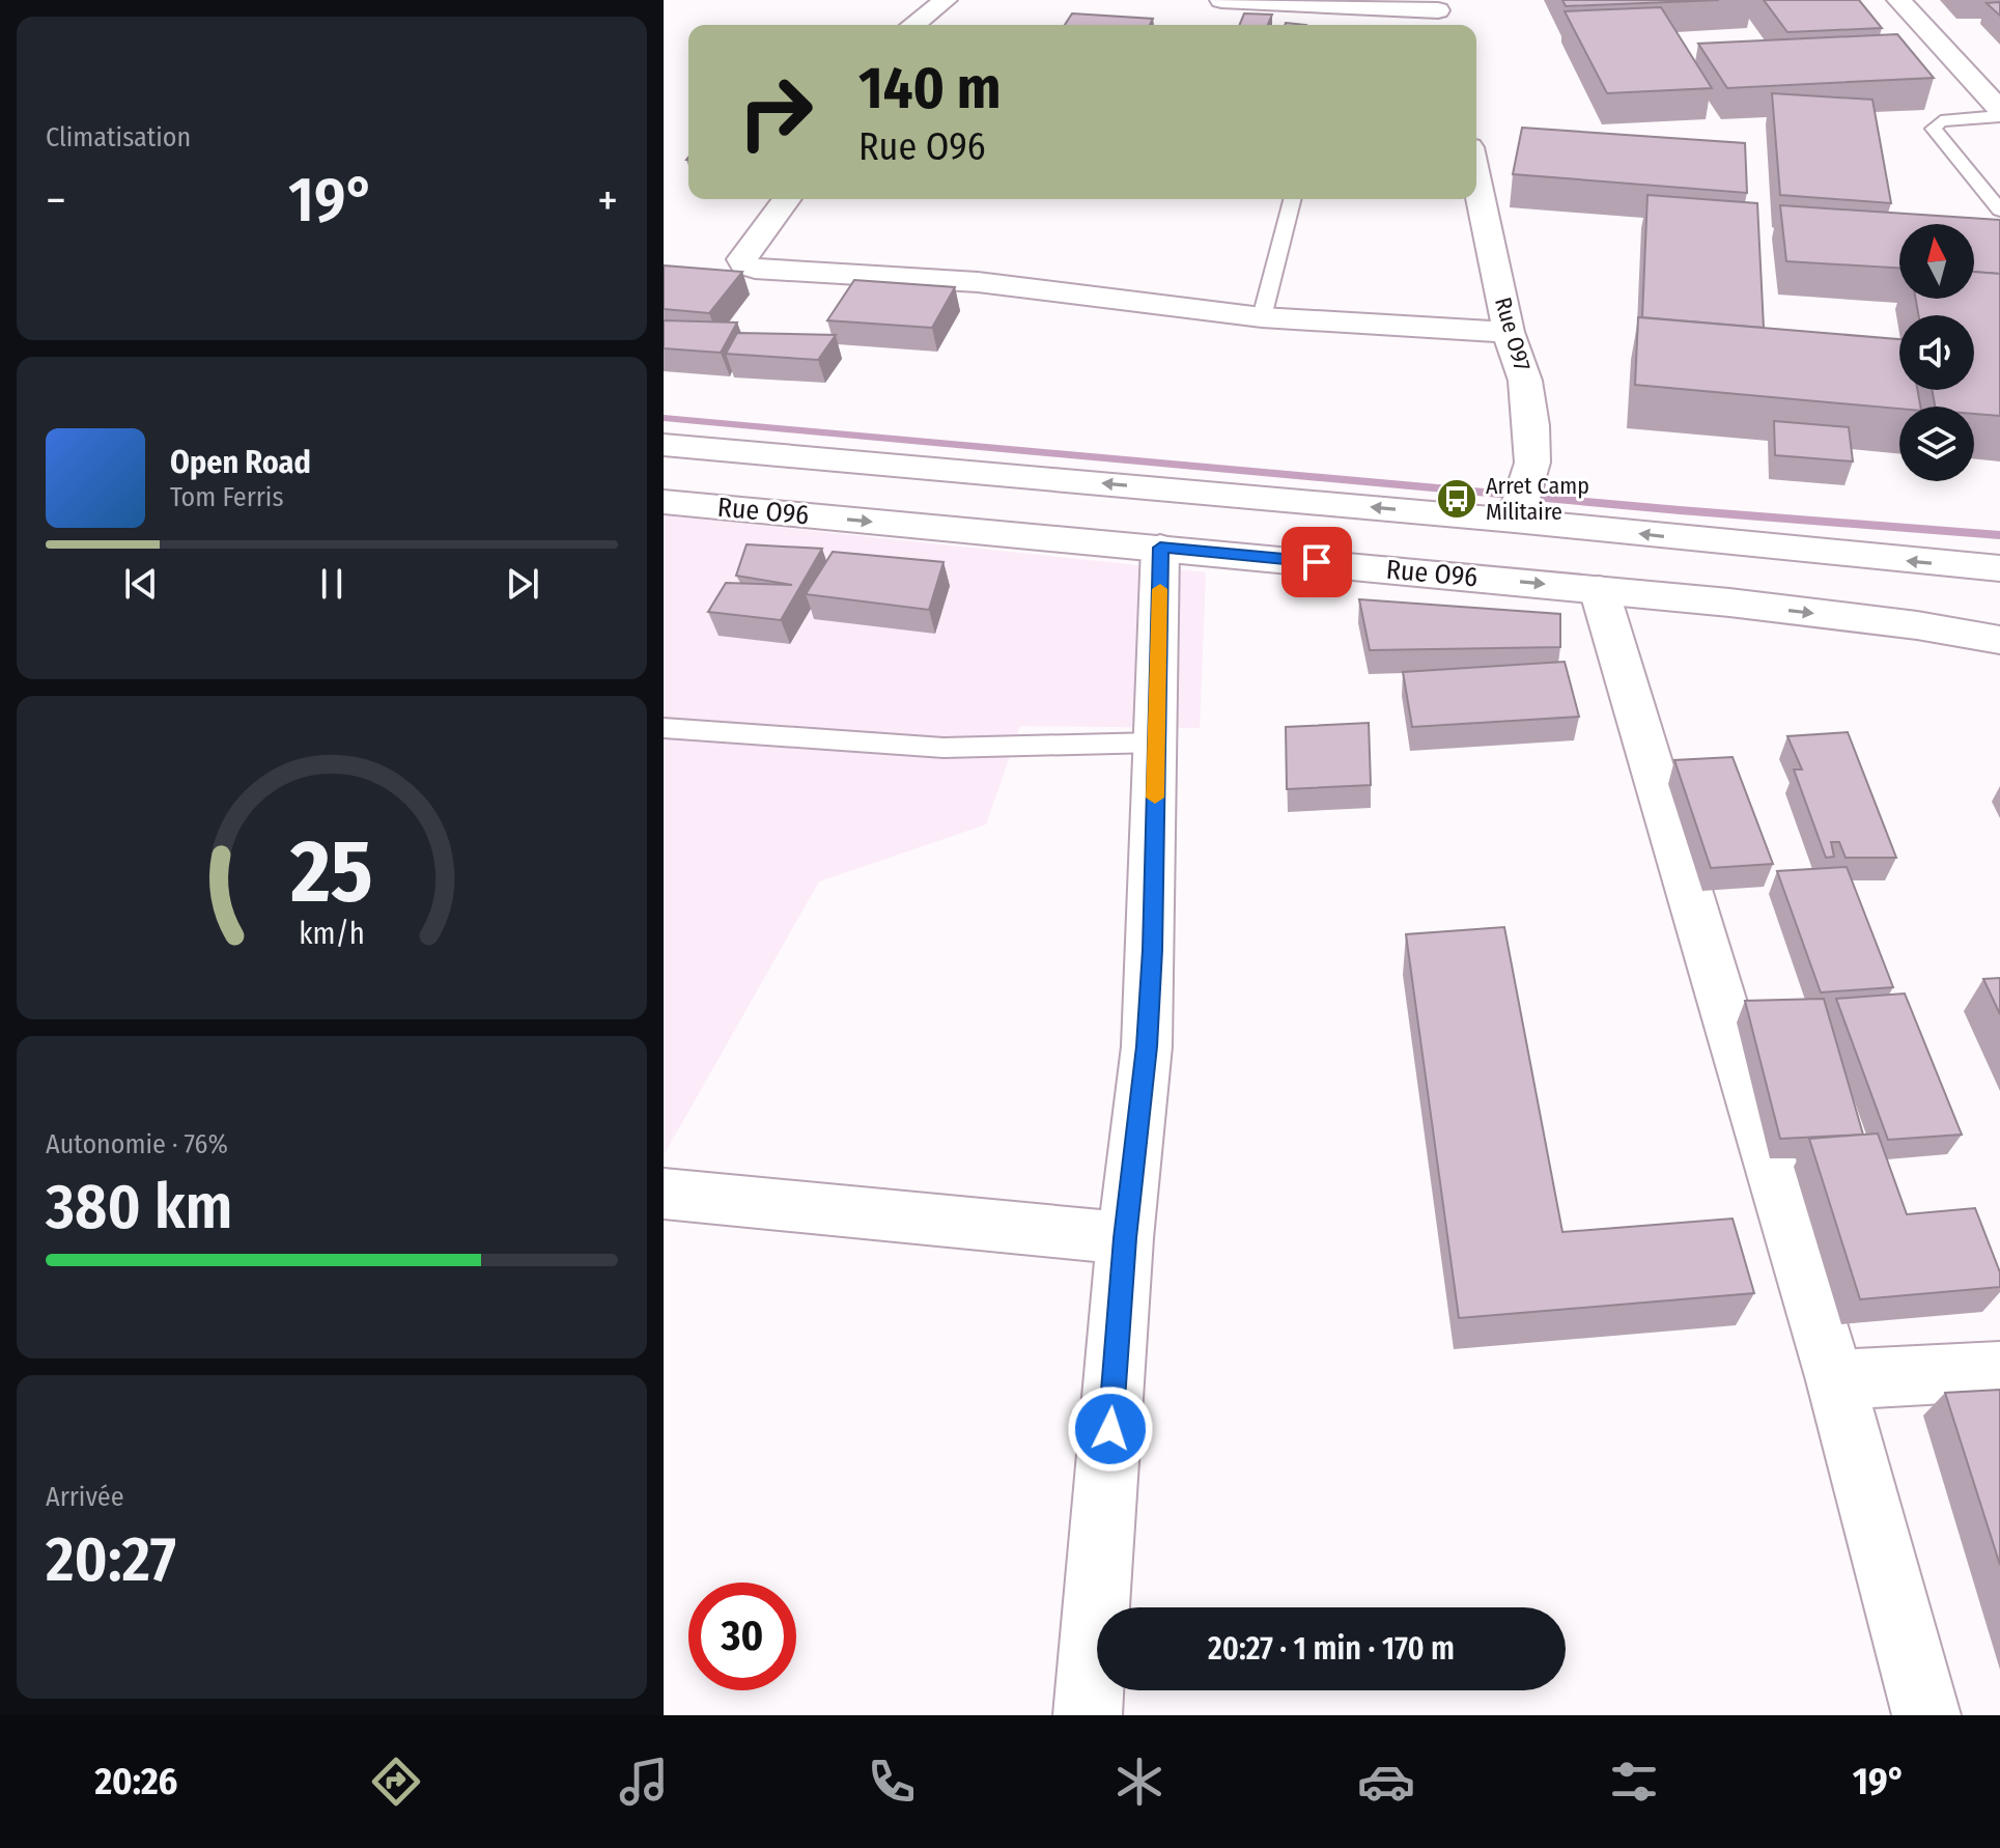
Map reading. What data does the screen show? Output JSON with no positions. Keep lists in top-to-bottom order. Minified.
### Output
{"streets":{"street":["Rue O97","Rue O96"]},"places":{"bus stop":["Arret Camp Militaire"]},"north":"top","page":{"tile":["Climatisation",["Autonomie · 76%","380 km"],["Arrivée","20:27"]],"turn":["140 m","Rue O96"],"heat":["−","19°","+"],"song":["Open Road","Tom Ferris"],"limit":"30","trip":"20:27 · 1 min · 170 m","tabs":["20:26","19°"],"gauge":["25","km/h"]}}
